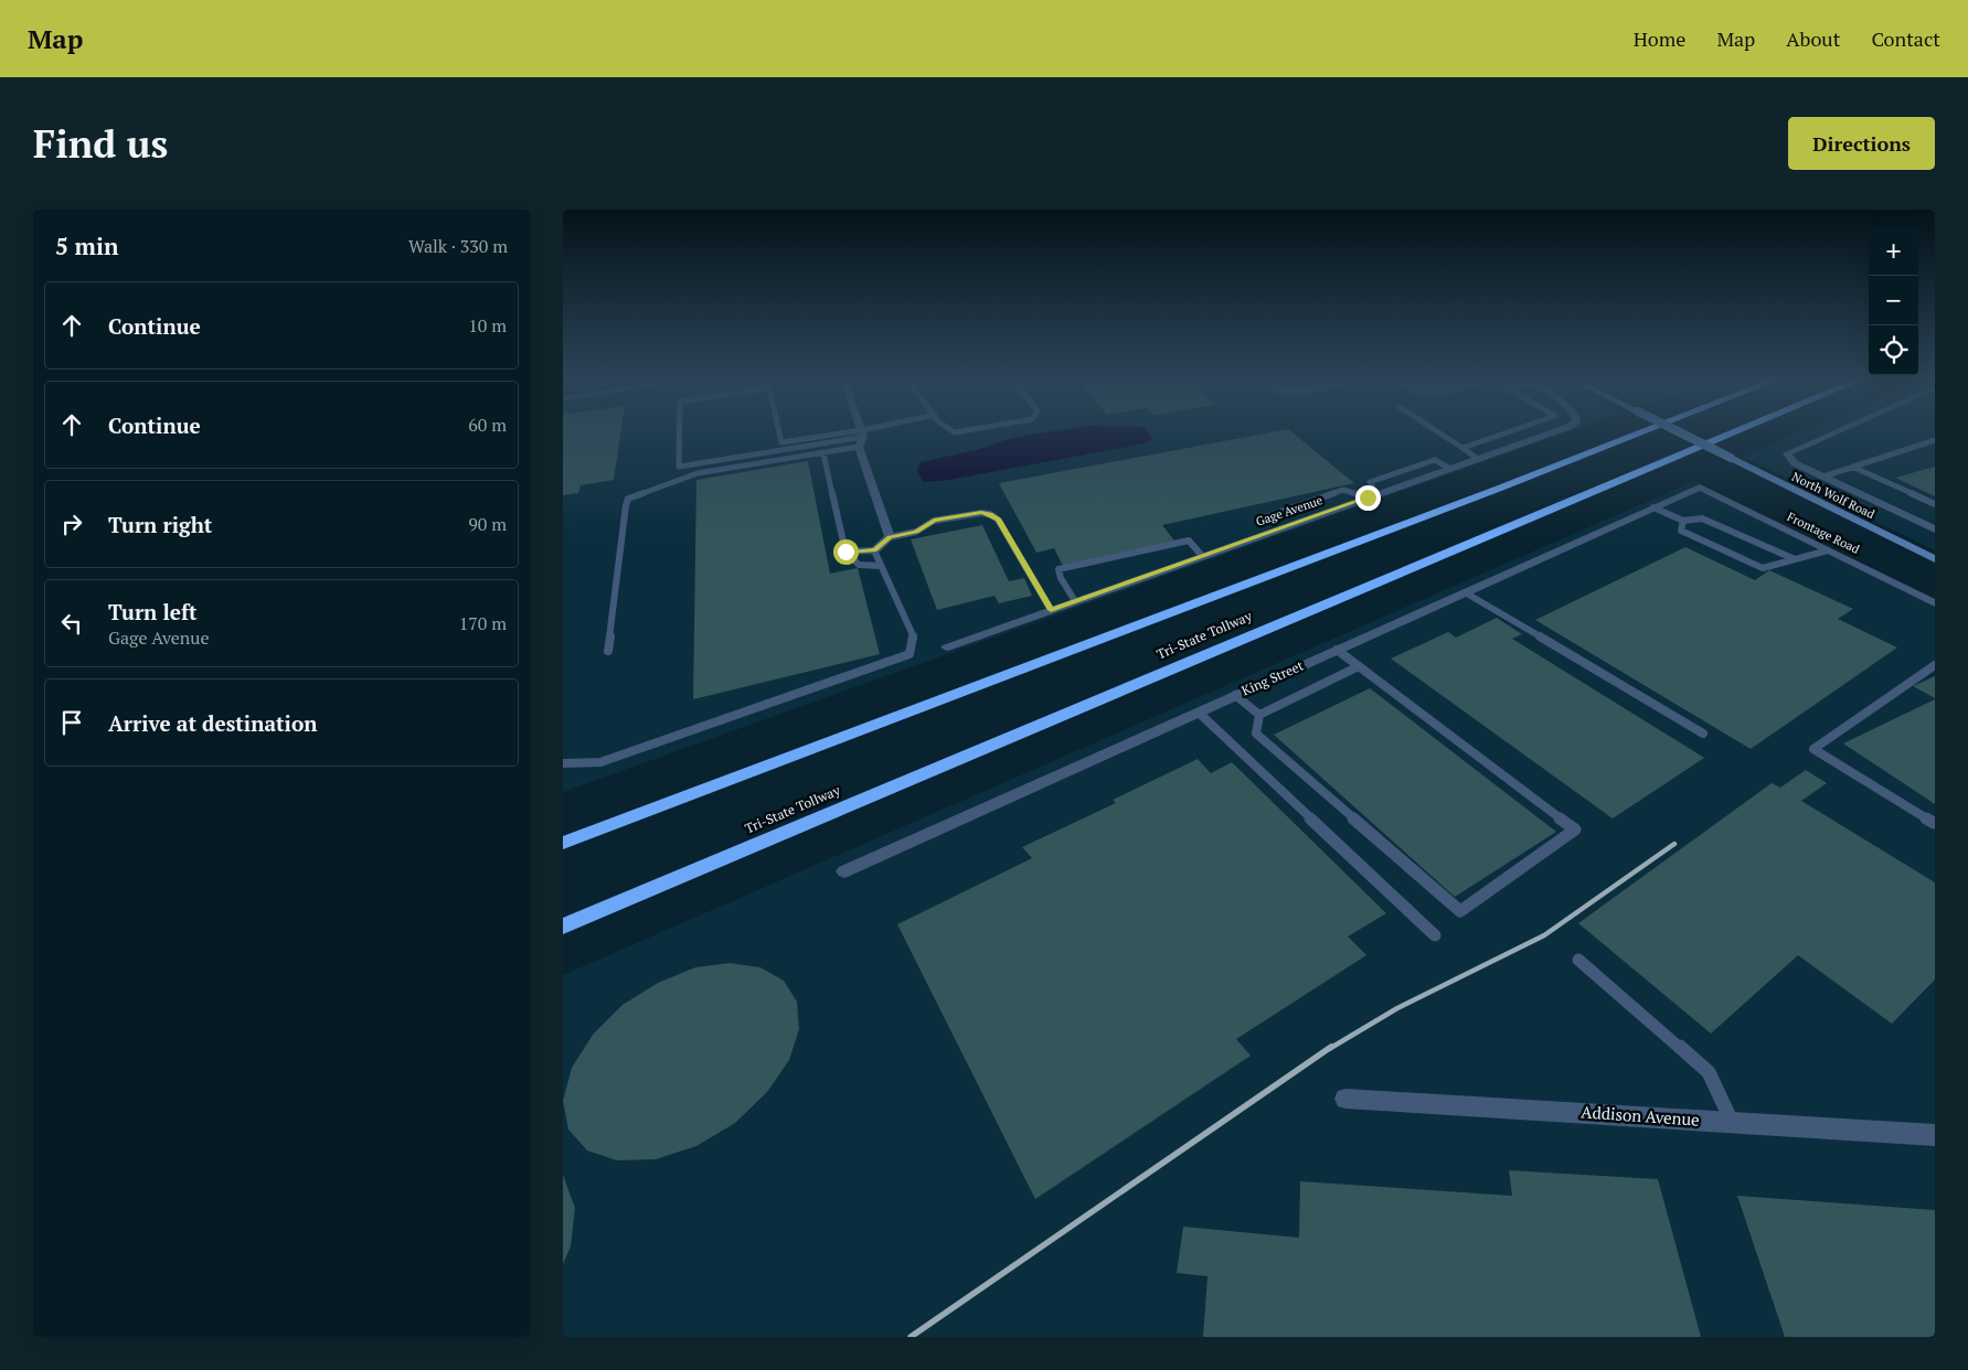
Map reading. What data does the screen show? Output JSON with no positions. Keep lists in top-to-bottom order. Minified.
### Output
{"streets":{"highway":["Tri-State Tollway"],"main road":["North Wolf Road"],"street":["Gage Avenue","Frontage Road","King Street","Addison Avenue"]},"crossings":[["Frontage Road","King Street"]],"page":{"header":"Map","nav":["Home","Map","About","Contact"],"buttons":"Directions","title":"Find us","heading":["5 min","Walk · 330 m"],"map_buttons":["+","−"],"list":[["Continue","10 m"],["Continue","60 m"],["Turn right","90 m"],["Turn left","Gage Avenue","170 m"],"Arrive at destination"]}}
